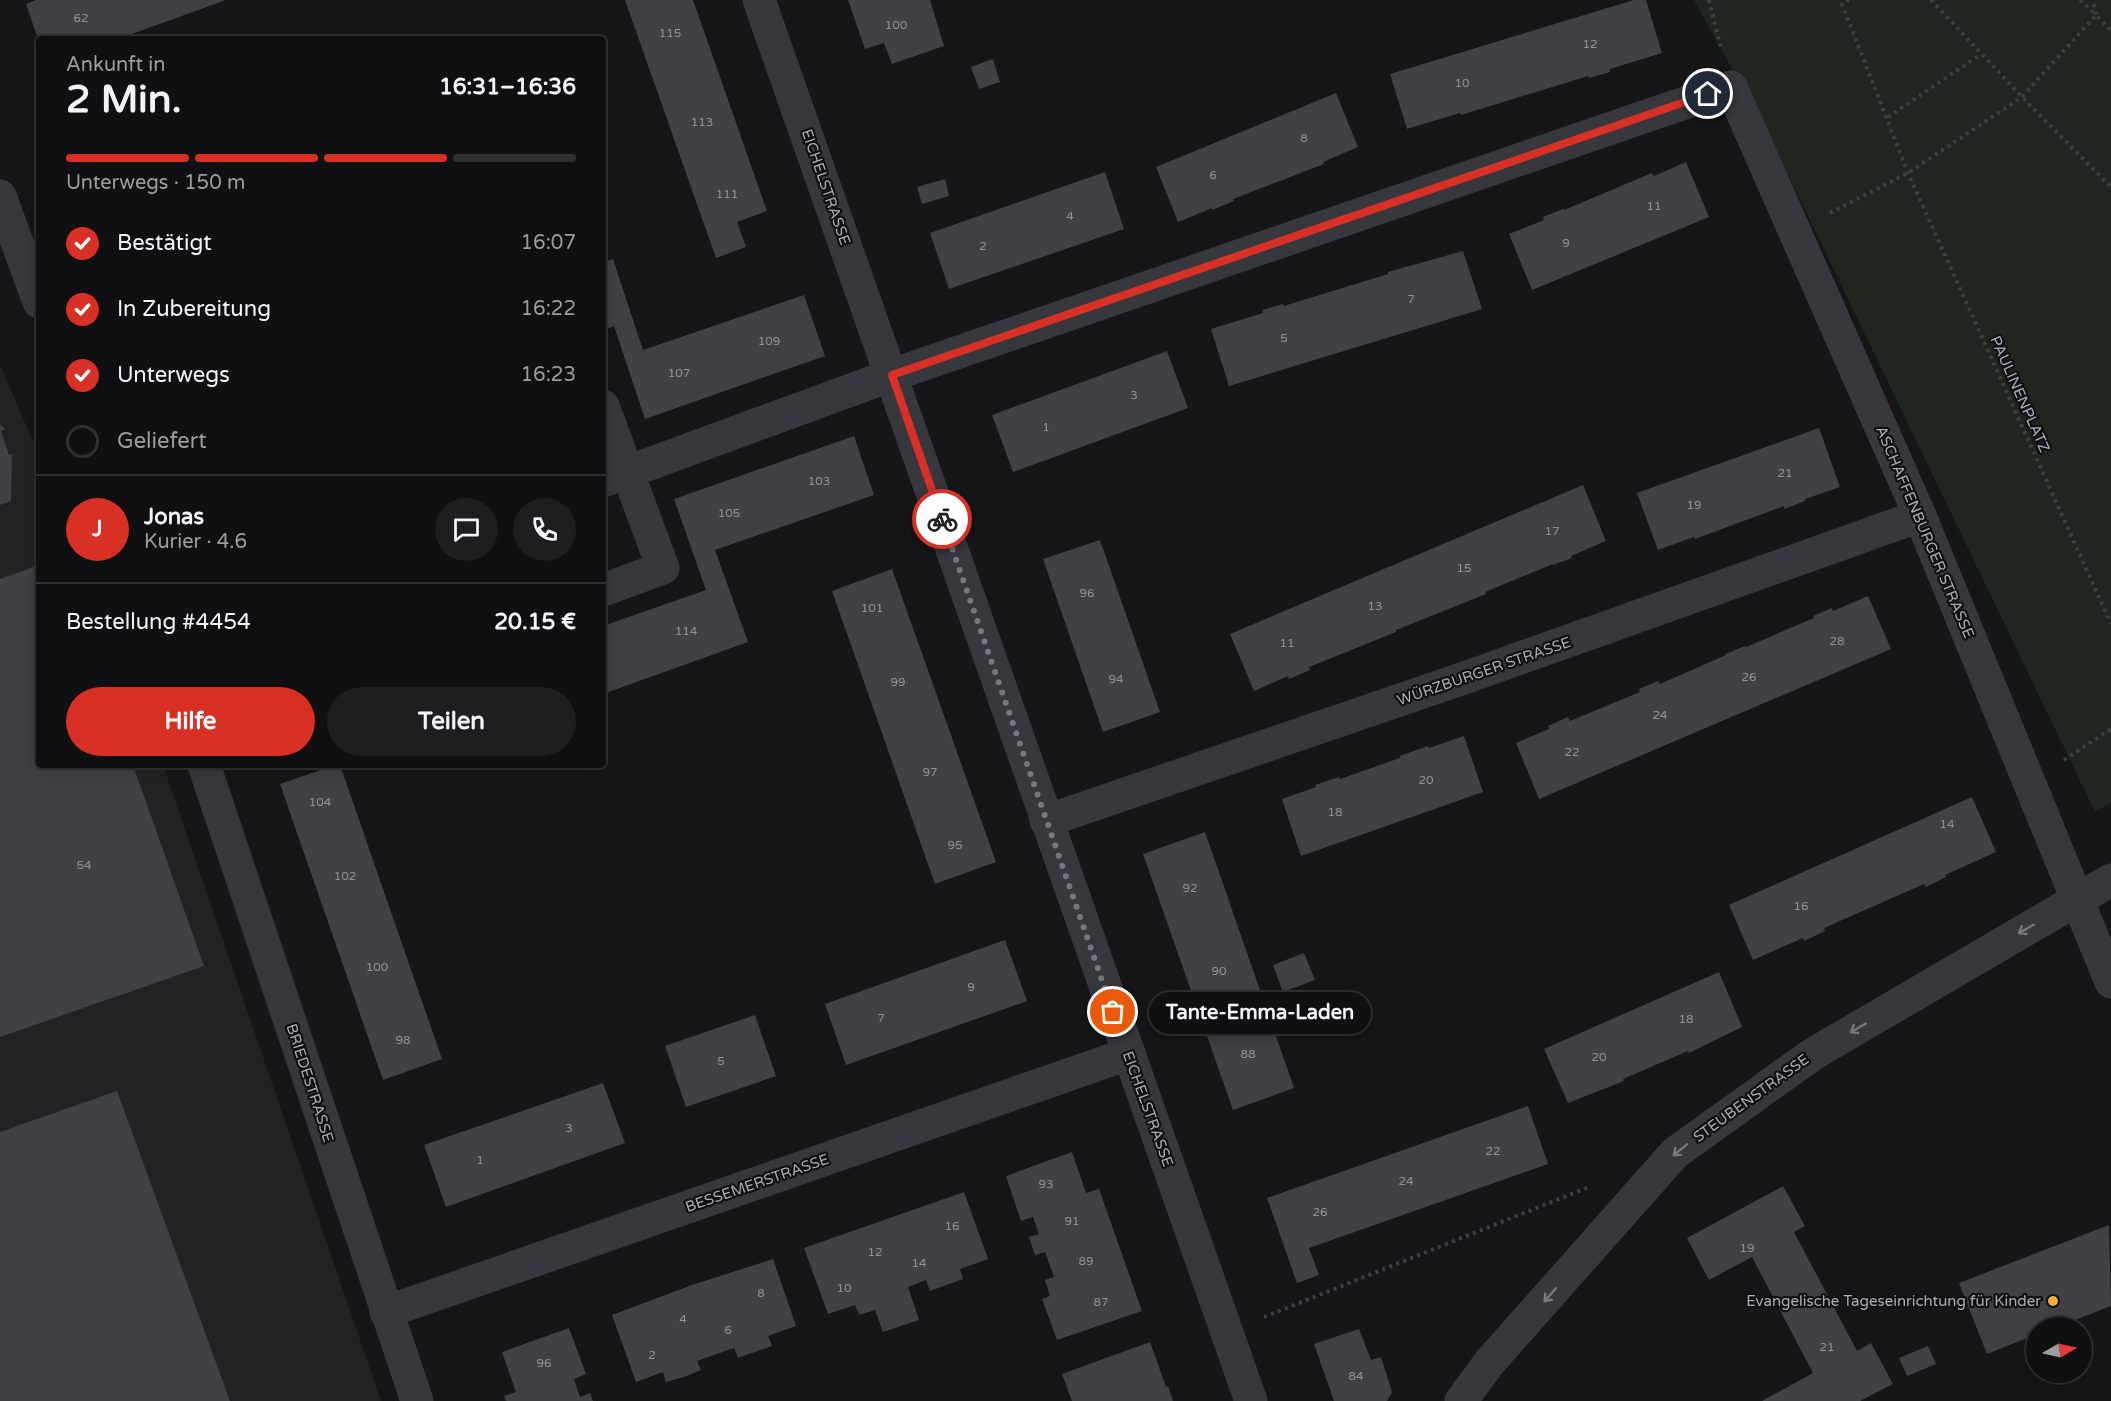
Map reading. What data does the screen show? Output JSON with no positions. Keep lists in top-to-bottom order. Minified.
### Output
{"streets":{"street":["EICHELSTRASSE","ASCHAFFENBURGER STRASSE","WÜRZBURGER STRASSE","BRIEDESTRASSE","STEUBENSTRASSE","BESSEMERSTRASSE"],"path":["PAULINENPLATZ"]},"crossings":[["EICHELSTRASSE","WÜRZBURGER STRASSE"],["EICHELSTRASSE","BESSEMERSTRASSE"],["ASCHAFFENBURGER STRASSE","WÜRZBURGER STRASSE"],["ASCHAFFENBURGER STRASSE","STEUBENSTRASSE"],["BRIEDESTRASSE","BESSEMERSTRASSE"]],"one_way":["STEUBENSTRASSE"],"places":["Tante-Emma-Laden","Evangelische Tageseinrichtung für Kinder"],"house_numbers":["62","100","115","12","10","113","8","6","111","11","4","9","2","7","5","109","107","3","1","21","103","19","105","17","15","96","13","101","114","28","11","26","94","99","24","22","97","20","104","18","14","95","54","102","92","16","100","90","9","7","18","98","88","20","5","3","22","1","24","93","26","91","16","19","12","89","14","10","8","87","4","6","21","2","96","84"],"north":"right","page":{"heading":["2 Min.","Ankunft in","16:31–16:36"],"panel":["Jonas","Kurier · 4.6","Bestellung #4454","20.15 €"],"bar":"Unterwegs · 150 m","list":[["Bestätigt","16:07"],["In Zubereitung","16:22"],["Unterwegs","16:23"],"Geliefert"],"round":"J","buttons":["Hilfe","Teilen"],"bubble":"Tante-Emma-Laden"}}
